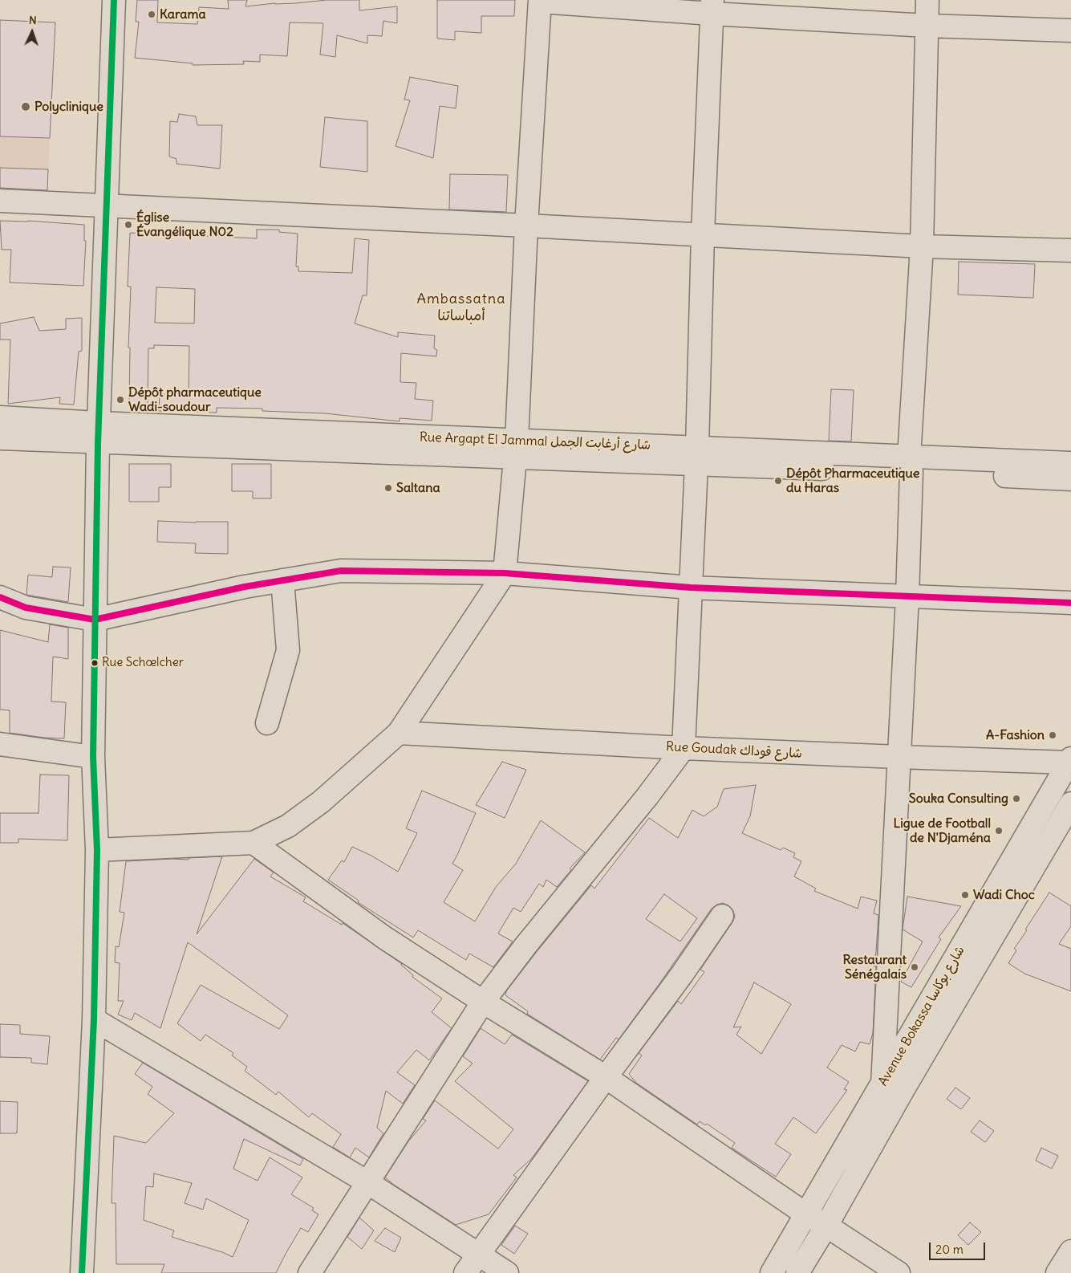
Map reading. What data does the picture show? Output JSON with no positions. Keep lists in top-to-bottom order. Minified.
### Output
{"streets":{"street":["Rue Argapt El Jammal شارع أرغابت الجمل","Rue Goudak شارع قوداك","Avenue Bokassa شارع بوكاسا"]},"crossings":[["Rue Goudak شارع قوداك","Avenue Bokassa شارع بوكاسا"]],"districts":["Ambassatna أمباساتنا"],"places":["Karama","Polyclinique","Église Évangélique N02","Dépôt pharmaceutique Wadi-soudour","Dépôt Pharmaceutique du Haras","Saltana","Rue Schœlcher","A-Fashion","Souka Consulting","Ligue de Football de N'Djaména","Wadi Choc","Restaurant Sénégalais"],"scale_bar":"20 m","north":"top"}
